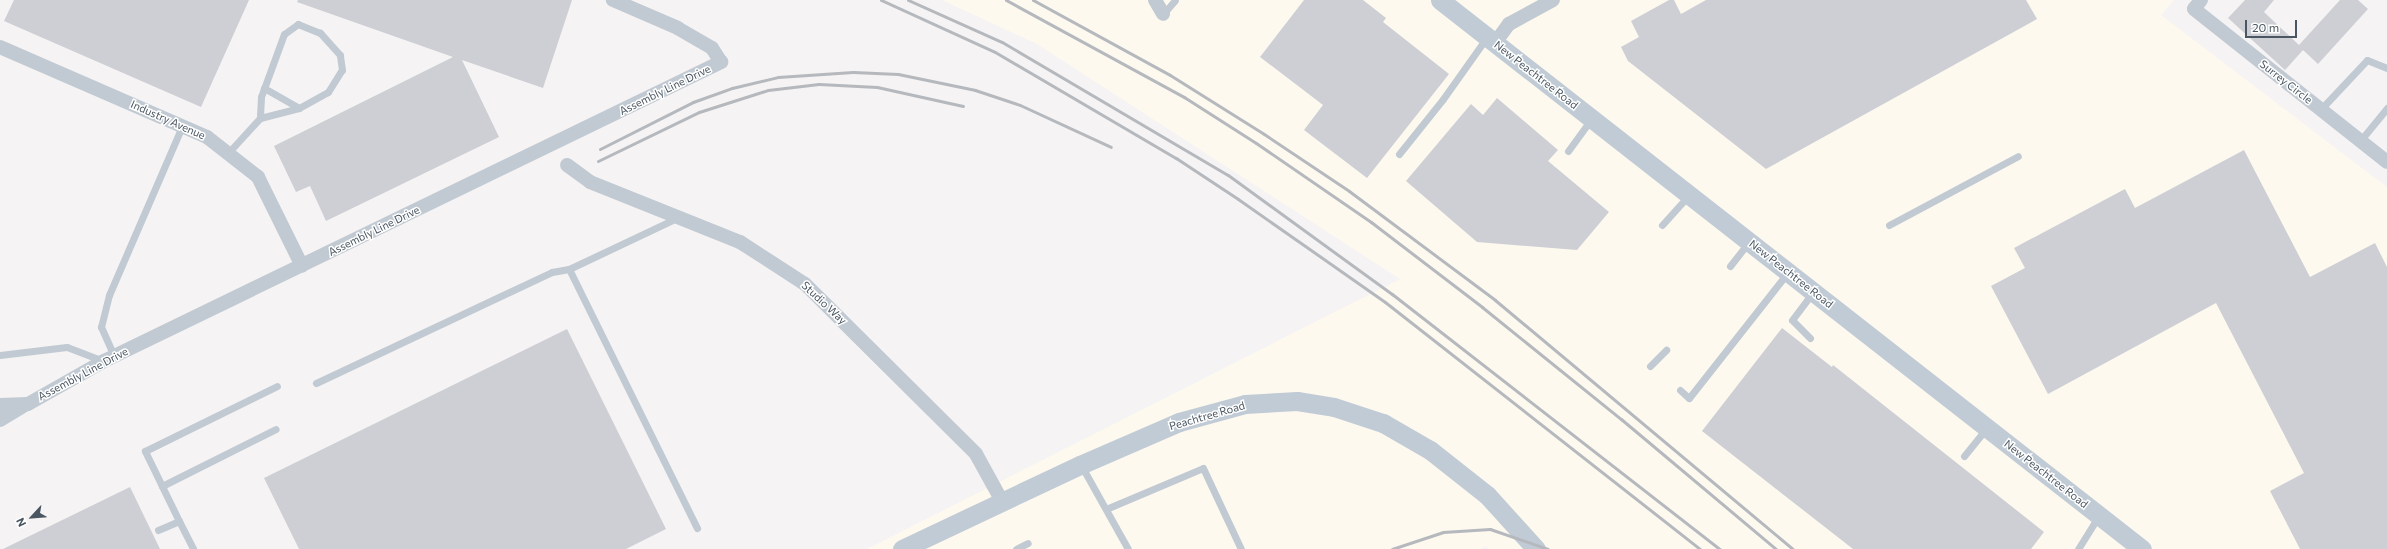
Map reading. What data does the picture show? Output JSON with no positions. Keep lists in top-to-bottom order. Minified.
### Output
{"streets":{"street":["New Peachtree Road","Surrey Circle","Assembly Line Drive","Industry Avenue","Studio Way","Peachtree Road"]},"crossings":[["Assembly Line Drive","Industry Avenue"],["Studio Way","Peachtree Road"]],"scale_bar":"20 m","north":"bottom left"}
